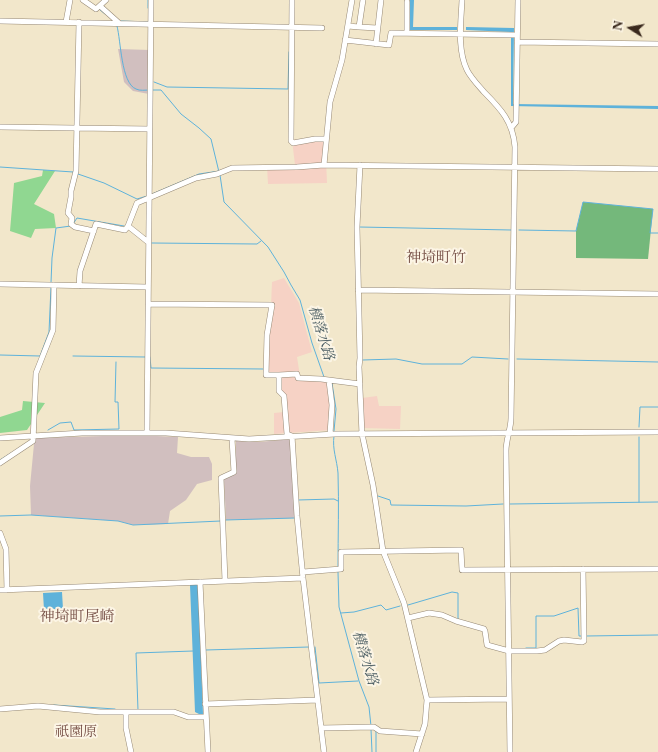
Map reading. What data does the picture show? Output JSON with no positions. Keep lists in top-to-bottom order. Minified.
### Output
{"districts":["神埼町竹","神埼町尾崎","祇園原"],"water":["横落水路"],"north":"left"}
